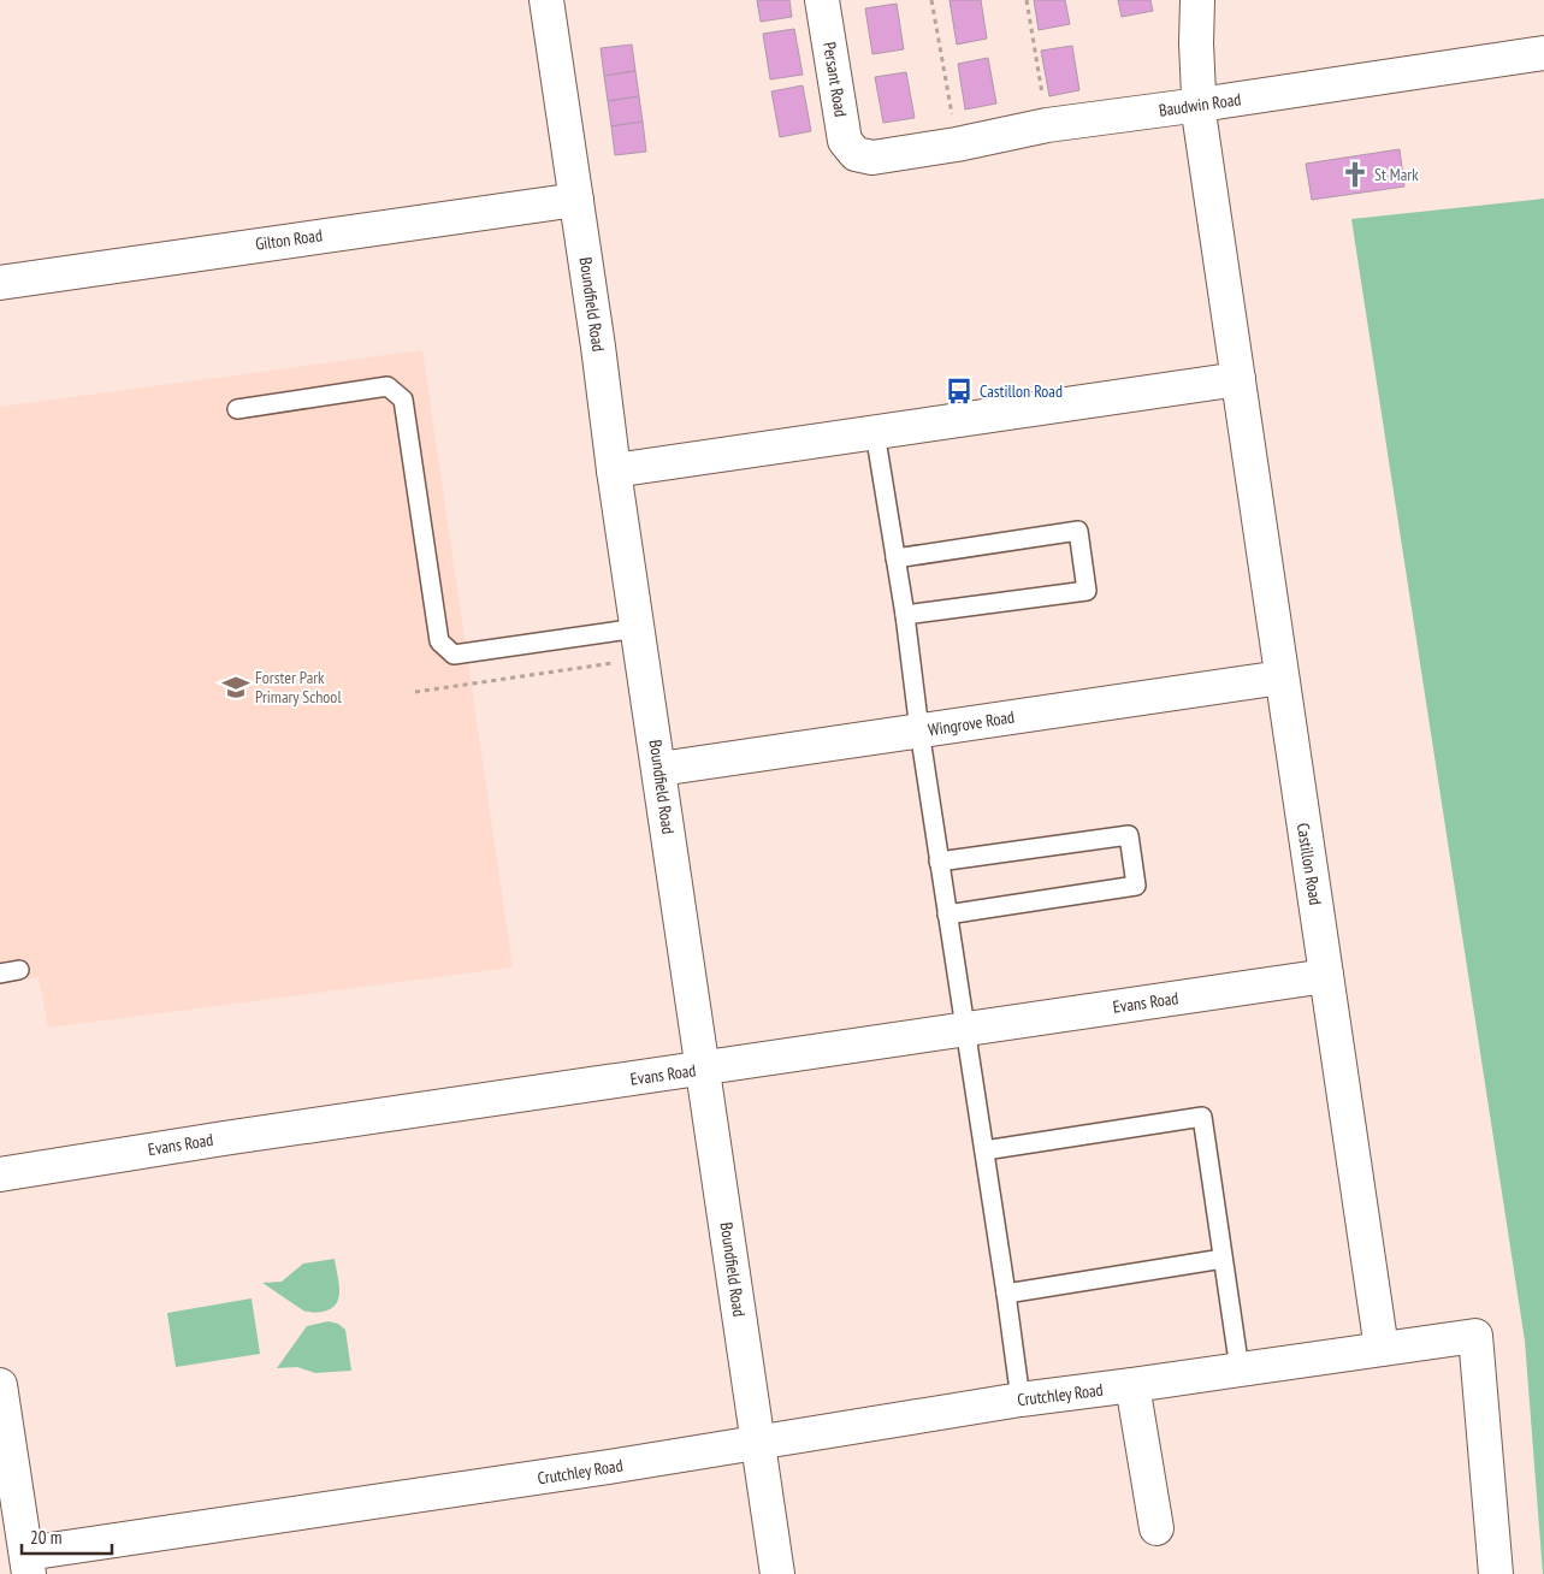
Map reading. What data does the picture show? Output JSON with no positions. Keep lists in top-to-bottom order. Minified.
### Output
{"streets":{"street":["Persant Road","Baudwin Road","Gilton Road","Boundfield Road","Wingrove Road","Castillon Road","Evans Road","Crutchley Road"]},"crossings":[["Persant Road","Baudwin Road"],["Baudwin Road","Castillon Road"],["Gilton Road","Boundfield Road"],["Boundfield Road","Wingrove Road"],["Boundfield Road","Evans Road"],["Boundfield Road","Crutchley Road"],["Wingrove Road","Castillon Road"],["Castillon Road","Evans Road"],["Castillon Road","Crutchley Road"]],"places":{"church":["St Mark"],"bus stop":["Castillon Road"],"school or university":["Forster Park Primary School"]},"scale_bar":"20 m"}
